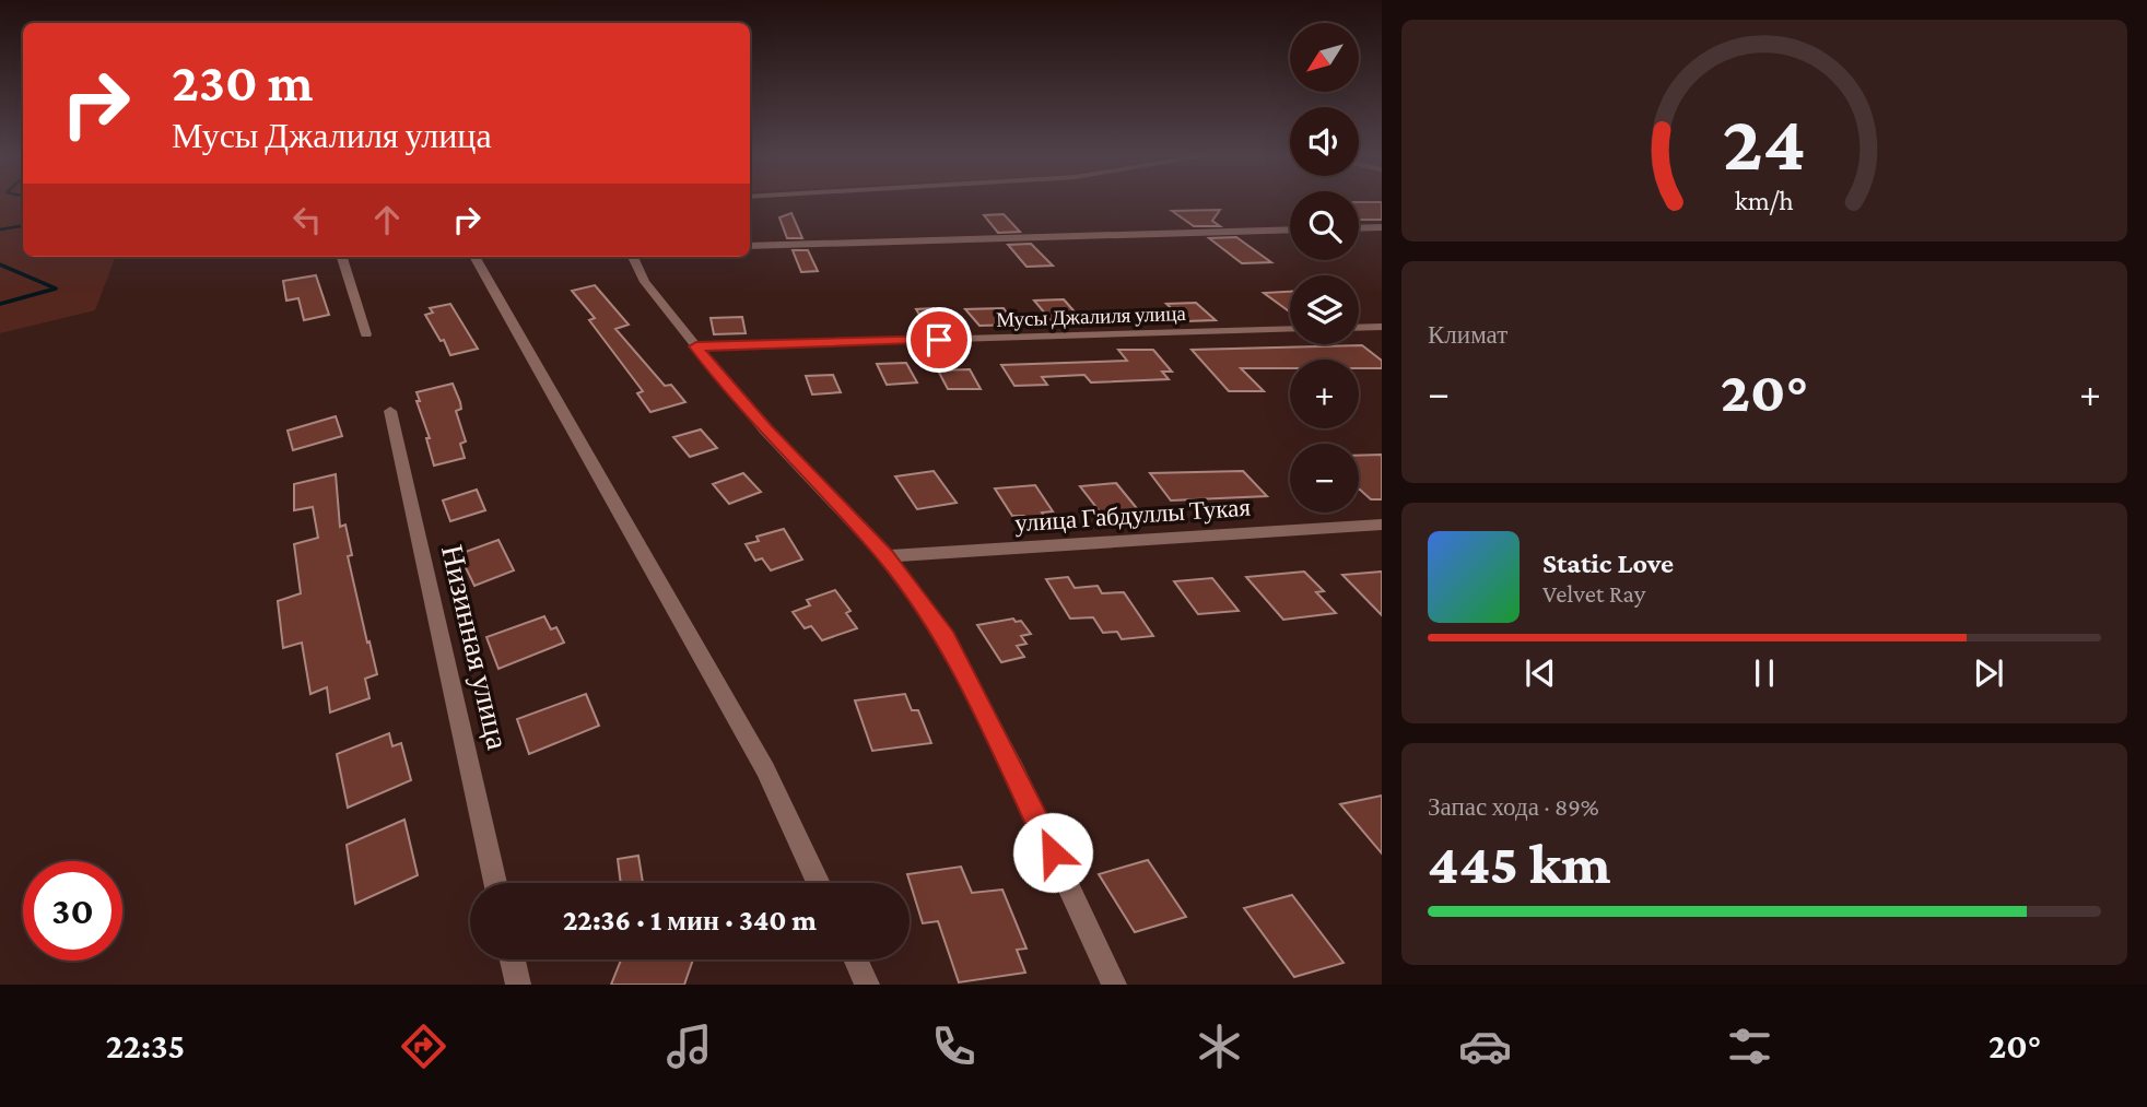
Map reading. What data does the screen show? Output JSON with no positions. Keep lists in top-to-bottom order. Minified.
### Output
{"streets":{"street":["Мусы Джалиля улица","улица Габдуллы Тукая","Низинная улица"]},"north":"bottom left","page":{"map_buttons":["+","−"],"turn":["230 m","Мусы Джалиля улица"],"tile":["Климат",["Запас хода · 89%","445 km"]],"heat":["−","20°","+"],"song":["Static Love","Velvet Ray"],"limit":"30","trip":"22:36 · 1 мин · 340 m","tabs":["22:35","20°"],"gauge":["24","km/h"]}}
